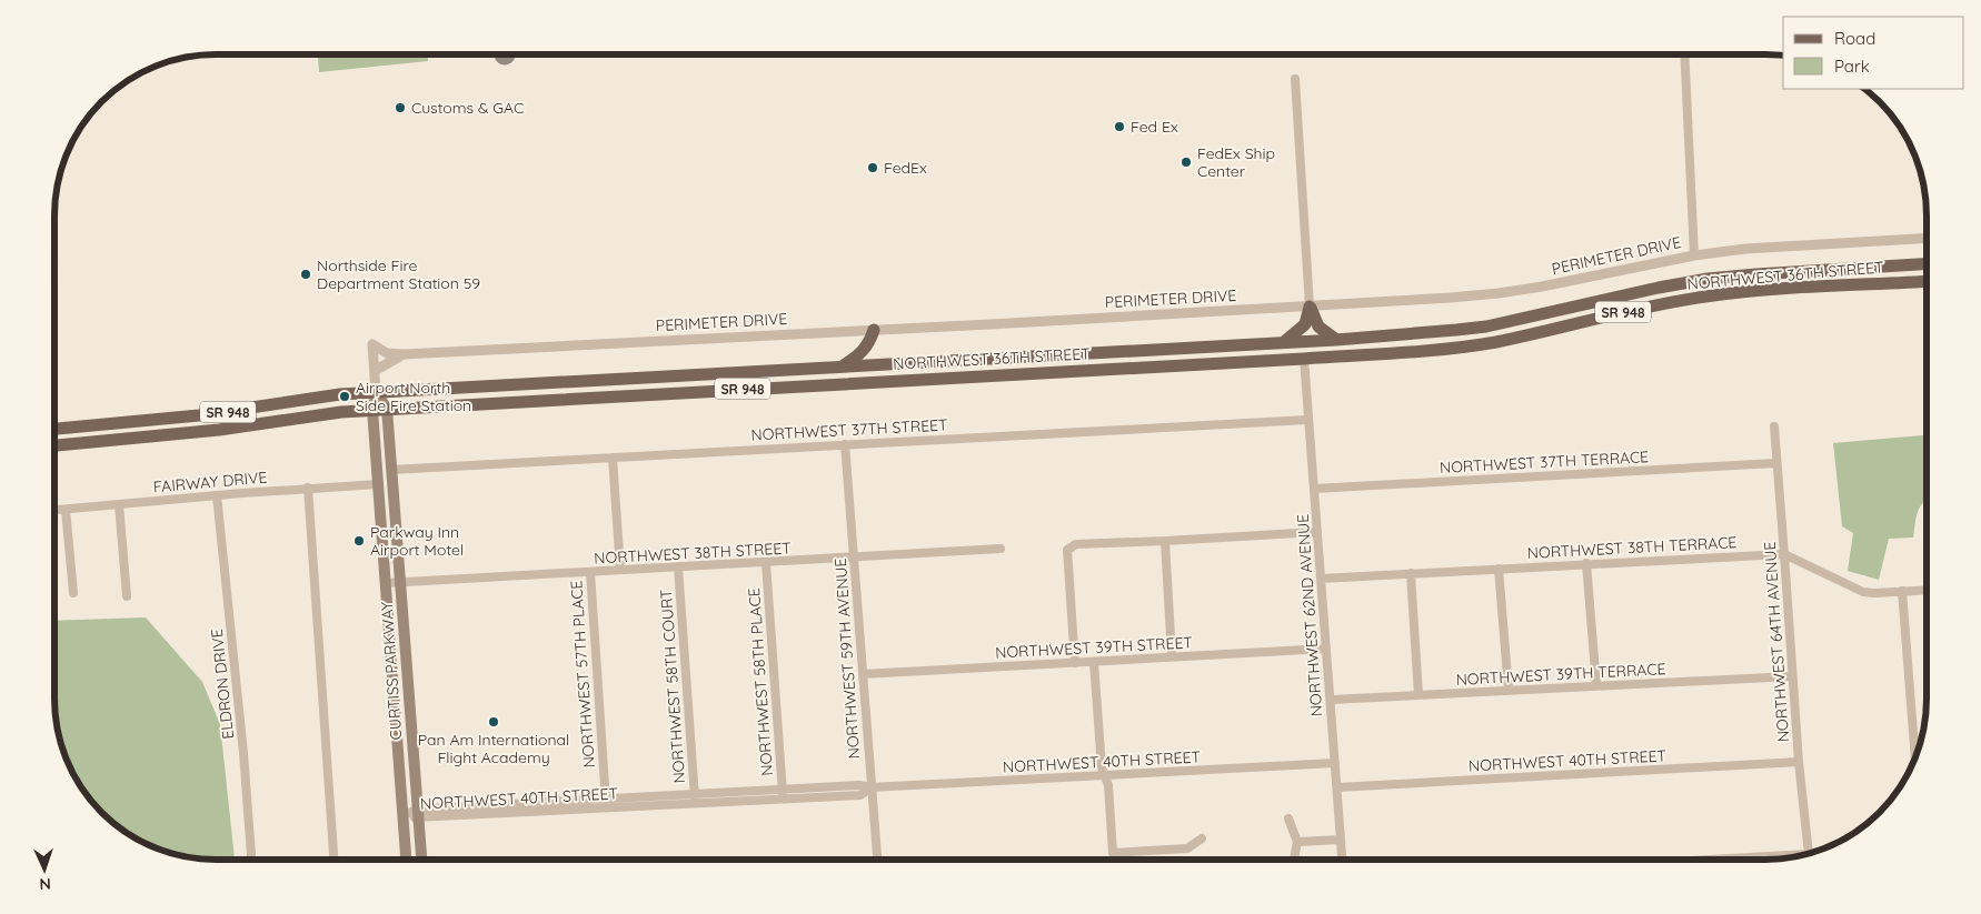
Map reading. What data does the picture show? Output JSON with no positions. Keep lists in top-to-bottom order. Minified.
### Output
{"streets":{"main road":["NORTHWEST 36TH STREET","SR 948","CURTISS PARKWAY"],"street":["PERIMETER DRIVE","NORTHWEST 37TH STREET","NORTHWEST 37TH TERRACE","FAIRWAY DRIVE","NORTHWEST 38TH TERRACE","NORTHWEST 38TH STREET","NORTHWEST 62ND AVENUE","NORTHWEST 64TH AVENUE","NORTHWEST 39TH STREET","NORTHWEST 59TH AVENUE","NORTHWEST 57TH PLACE","NORTHWEST 39TH TERRACE","NORTHWEST 58TH PLACE","ELDRON DRIVE","NORTHWEST 58TH COURT","NORTHWEST 40TH STREET"]},"crossings":[["NORTHWEST 36TH STREET","NORTHWEST 62ND AVENUE"],["NORTHWEST 36TH STREET","CURTISS PARKWAY"],["NORTHWEST 37TH STREET","NORTHWEST 62ND AVENUE"],["NORTHWEST 37TH STREET","NORTHWEST 59TH AVENUE"],["NORTHWEST 37TH STREET","CURTISS PARKWAY"],["NORTHWEST 37TH TERRACE","NORTHWEST 62ND AVENUE"],["NORTHWEST 37TH TERRACE","NORTHWEST 64TH AVENUE"],["FAIRWAY DRIVE","CURTISS PARKWAY"],["FAIRWAY DRIVE","ELDRON DRIVE"],["NORTHWEST 38TH TERRACE","NORTHWEST 62ND AVENUE"],["NORTHWEST 38TH TERRACE","NORTHWEST 64TH AVENUE"],["NORTHWEST 38TH STREET","NORTHWEST 59TH AVENUE"],["NORTHWEST 38TH STREET","CURTISS PARKWAY"],["NORTHWEST 38TH STREET","NORTHWEST 57TH PLACE"],["NORTHWEST 38TH STREET","NORTHWEST 58TH PLACE"],["NORTHWEST 38TH STREET","NORTHWEST 58TH COURT"],["NORTHWEST 62ND AVENUE","NORTHWEST 39TH STREET"],["NORTHWEST 62ND AVENUE","NORTHWEST 39TH TERRACE"],["NORTHWEST 62ND AVENUE","NORTHWEST 40TH STREET"],["NORTHWEST 64TH AVENUE","NORTHWEST 39TH TERRACE"],["NORTHWEST 64TH AVENUE","NORTHWEST 40TH STREET"],["NORTHWEST 39TH STREET","NORTHWEST 59TH AVENUE"],["NORTHWEST 59TH AVENUE","NORTHWEST 40TH STREET"],["CURTISS PARKWAY","NORTHWEST 40TH STREET"],["NORTHWEST 57TH PLACE","NORTHWEST 40TH STREET"],["NORTHWEST 58TH PLACE","NORTHWEST 40TH STREET"],["NORTHWEST 58TH COURT","NORTHWEST 40TH STREET"]],"places":["Customs & GAC","Fed Ex","FedEx Ship Center","FedEx","Northside Fire Department Station 59","Airport North Side Fire Station","Parkway Inn Airport Motel","Pan Am International Flight Academy"],"legend":["Road","Park"],"north":"bottom"}
